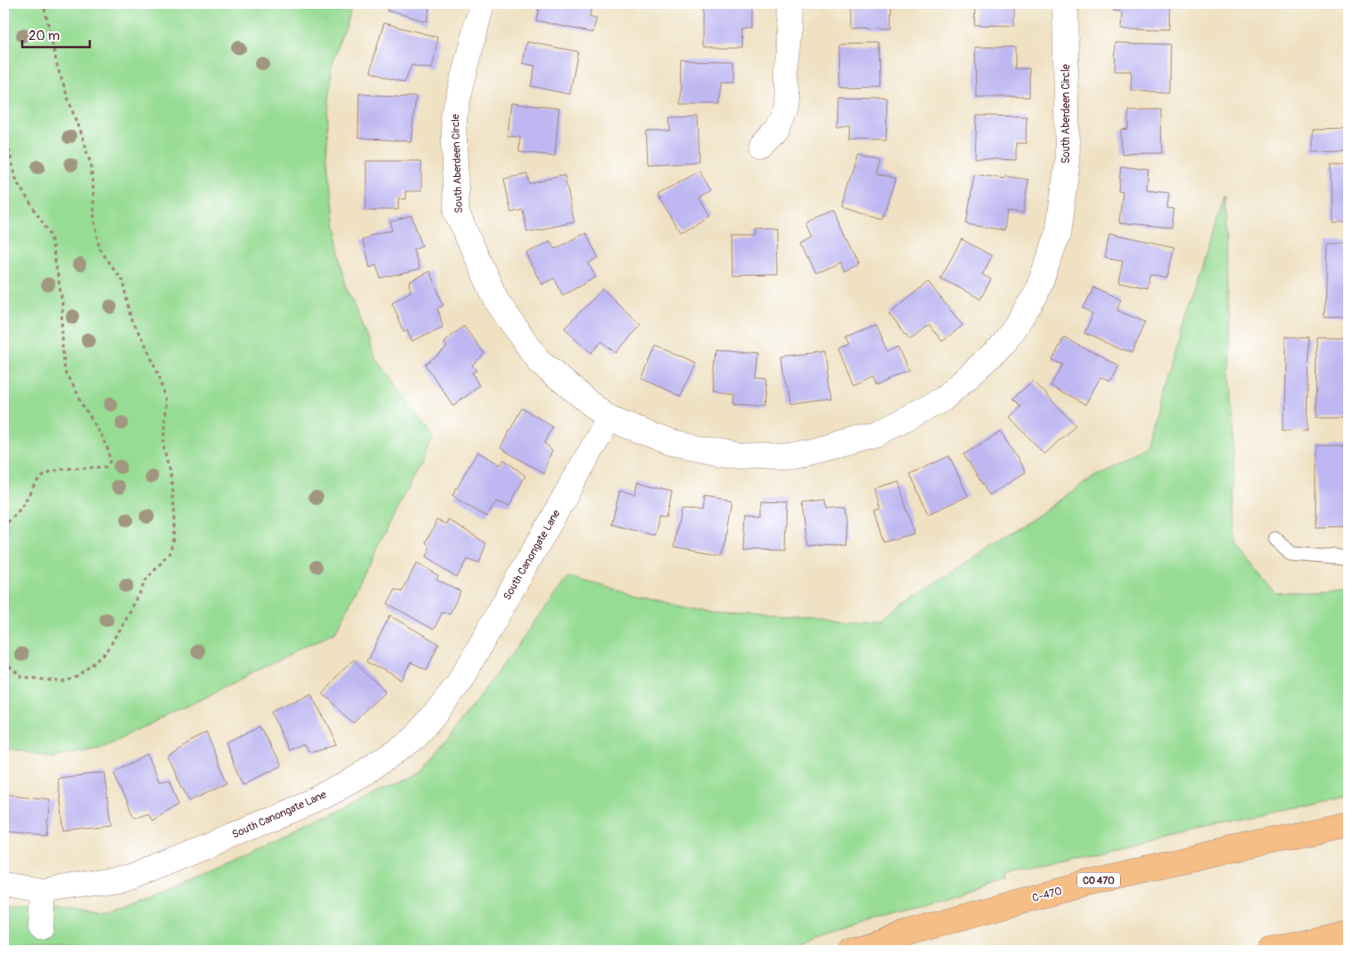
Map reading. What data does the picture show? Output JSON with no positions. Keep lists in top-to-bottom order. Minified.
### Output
{"streets":{"highway":["CO 470","C-470"],"street":["South Aberdeen Circle","South Canongate Lane"]},"crossings":[["South Aberdeen Circle","South Canongate Lane"]],"scale_bar":"20 m"}
